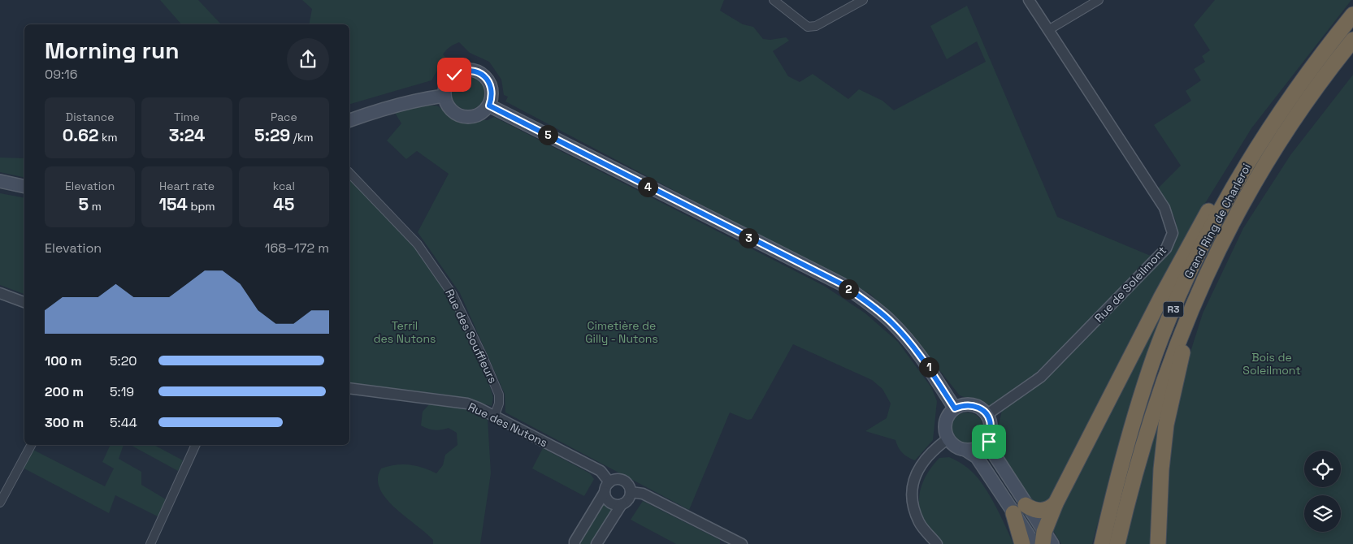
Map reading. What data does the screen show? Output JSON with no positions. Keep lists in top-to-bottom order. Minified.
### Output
{"streets":{"highway":["Grand Ring de Charleroi","R3"],"street":["Rue de Soleilmont","Rue des Souffleurs","Rue des Nutons"]},"crossings":[["Rue des Souffleurs","Rue des Nutons"]],"parks":["Terril des Nutons","Cimetière de Gilly - Nutons","Bois de Soleilmont"],"page":{"heading":["Morning run","09:16"],"stats":[["Distance","0.62 km"],["Time","3:24"],["Pace","5:29 /km"],["Elevation","5 m"],["Heart rate","154 bpm"],["kcal","45"]],"pins":["5","4","3","2","1"],"chart":["Elevation","168–172 m"],"list":[{"name":"100 m","note":"5:20"},{"name":"200 m","note":"5:19"},{"name":"300 m","note":"5:44"}]}}
